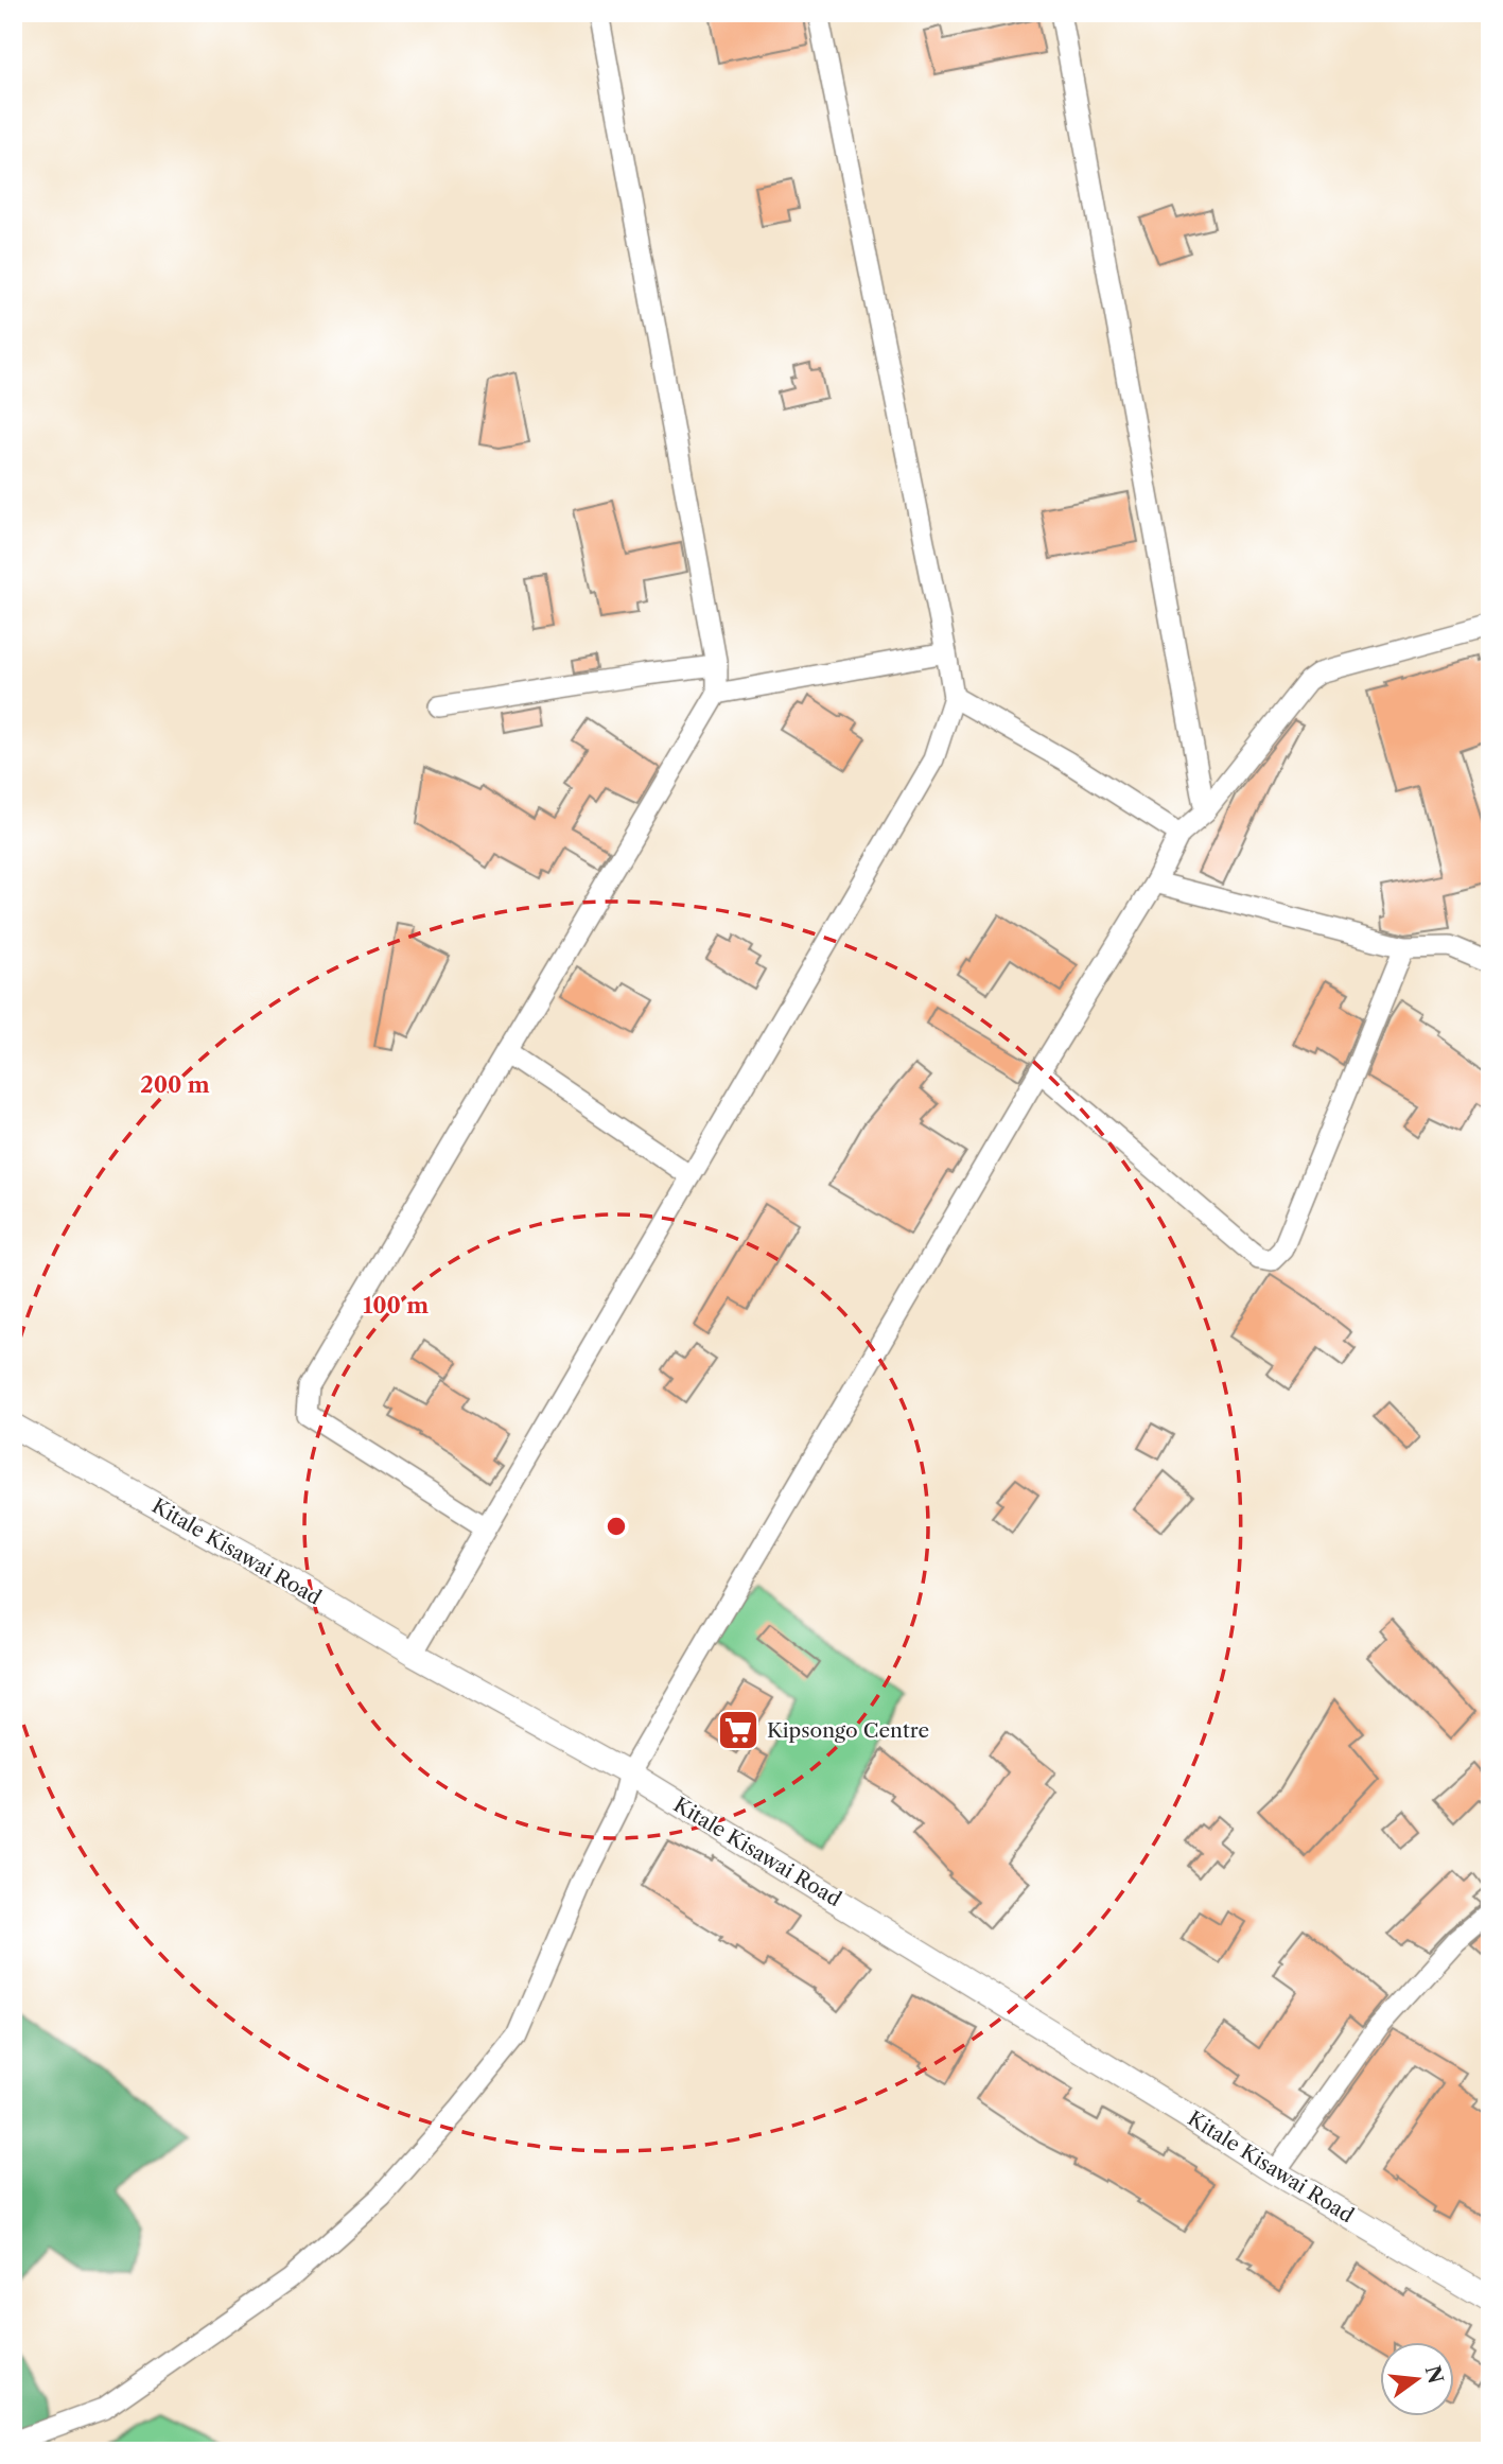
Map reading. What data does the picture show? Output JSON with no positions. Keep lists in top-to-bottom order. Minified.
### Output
{"streets":{"street":["Kitale Kisawai Road"]},"places":{"supermarket":["Kipsongo Centre"]},"north":"right","rings":["200 m","100 m"]}
